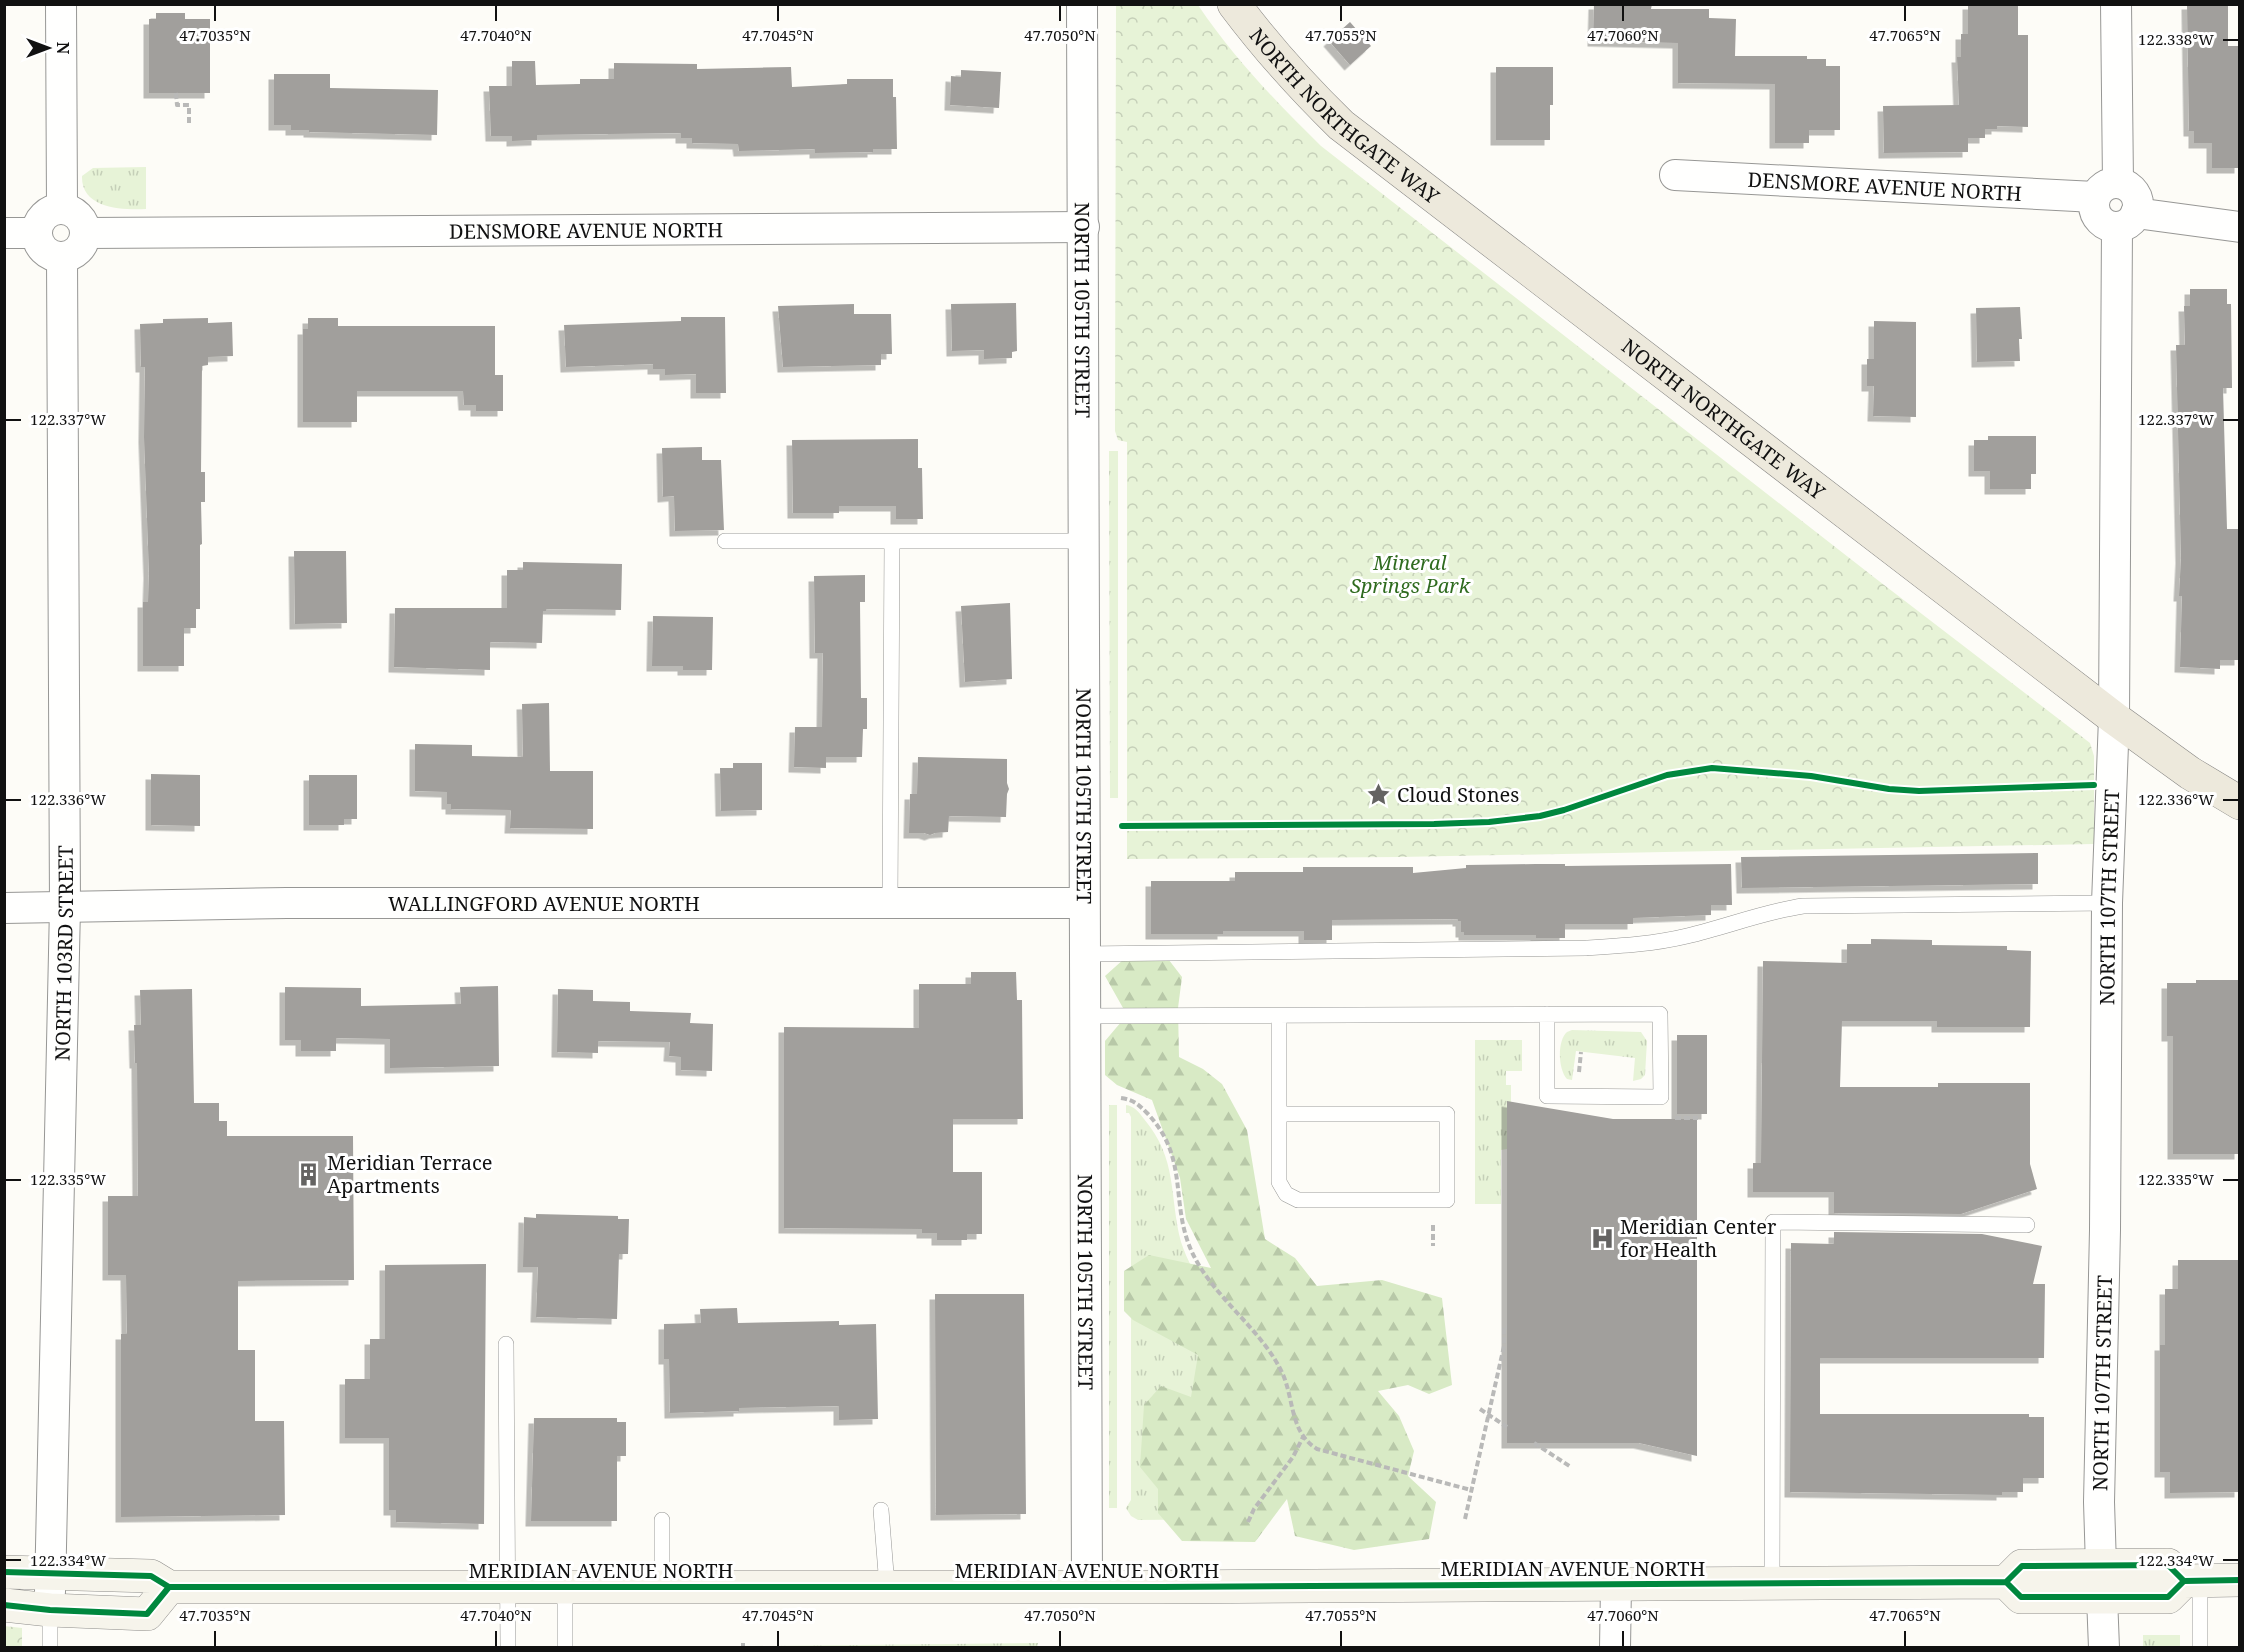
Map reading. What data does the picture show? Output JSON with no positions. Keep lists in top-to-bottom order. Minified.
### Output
{"streets":{"main road":["NORTH NORTHGATE WAY"],"street":["DENSMORE AVENUE NORTH","NORTH 105TH STREET","NORTH 107TH STREET","WALLINGFORD AVENUE NORTH","NORTH 103RD STREET","MERIDIAN AVENUE NORTH"]},"crossings":[["NORTH NORTHGATE WAY","NORTH 107TH STREET"],["DENSMORE AVENUE NORTH","NORTH 105TH STREET"],["DENSMORE AVENUE NORTH","NORTH 107TH STREET"],["DENSMORE AVENUE NORTH","NORTH 103RD STREET"],["NORTH 105TH STREET","WALLINGFORD AVENUE NORTH"],["NORTH 105TH STREET","MERIDIAN AVENUE NORTH"],["NORTH 107TH STREET","MERIDIAN AVENUE NORTH"],["WALLINGFORD AVENUE NORTH","NORTH 103RD STREET"],["NORTH 103RD STREET","MERIDIAN AVENUE NORTH"]],"parks":["Mineral Springs Park"],"places":{"place":["Cloud Stones"],"building":["Meridian Terrace Apartments"],"hospital":["Meridian Center for Health"]},"north":"right","coordinates":["47.7035°N","47.7040°N","47.7045°N","47.7050°N","47.7055°N","47.7060°N","47.7065°N","122.338°W","122.337°W","122.336°W","122.335°W","122.334°W"]}
